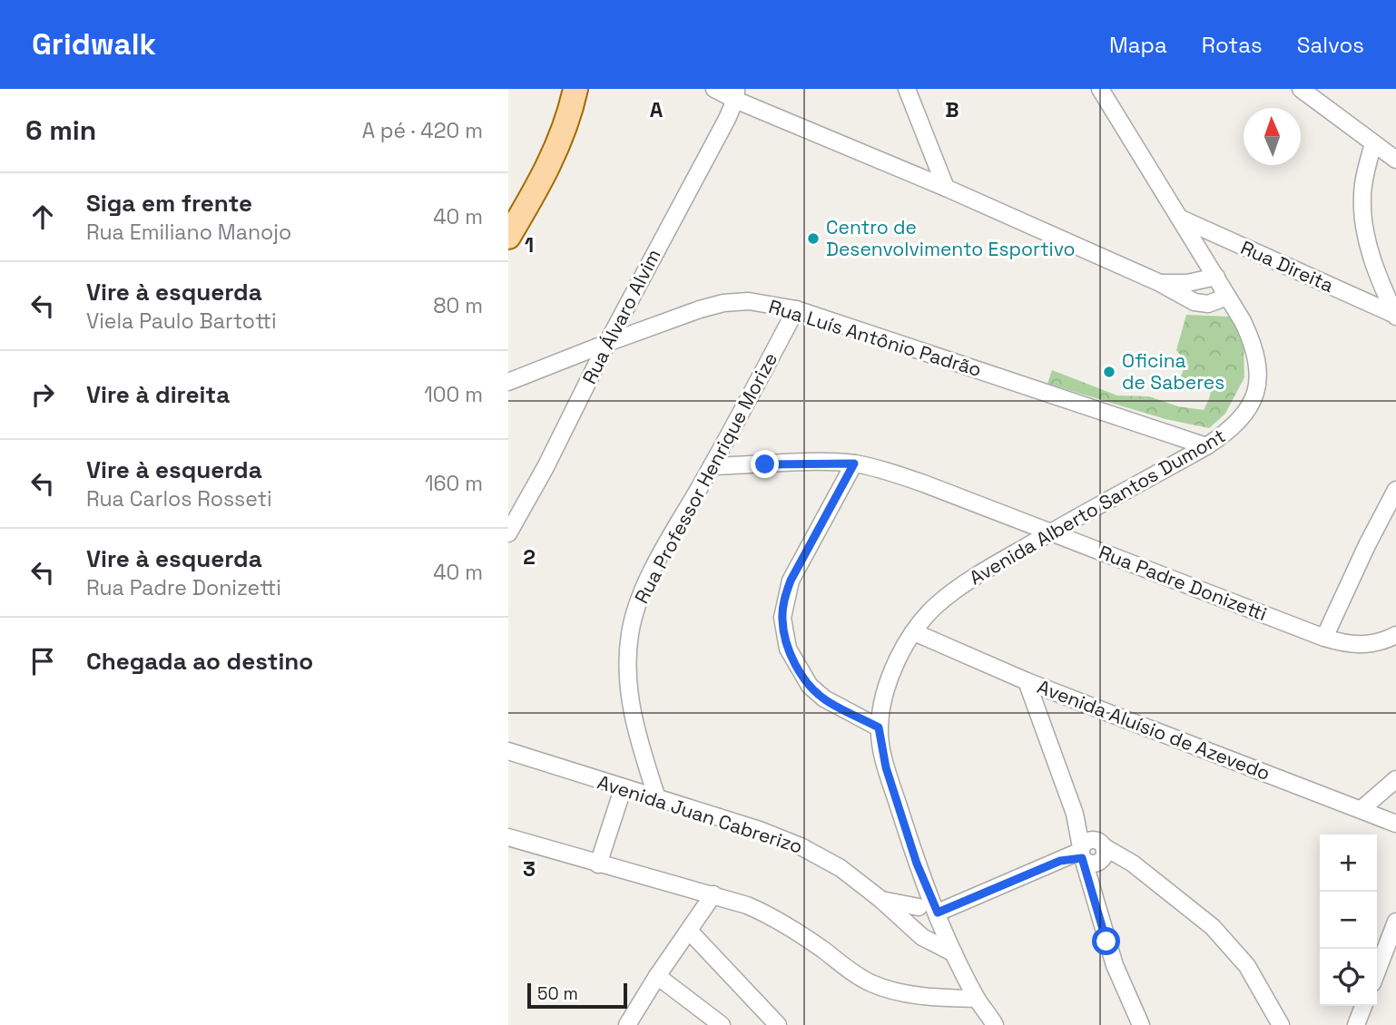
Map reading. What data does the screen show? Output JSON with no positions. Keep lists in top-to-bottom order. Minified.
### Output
{"streets":{"street":["Rua Direita","Rua Álvaro Alvim","Rua Luís Antônio Padrão","Rua Professor Henrique Morize","Avenida Alberto Santos Dumont","Rua Padre Donizetti","Avenida Aluísio de Azevedo","Avenida Juan Cabrerizo"]},"crossings":[["Rua Direita","Avenida Alberto Santos Dumont"],["Rua Álvaro Alvim","Rua Luís Antônio Padrão"],["Rua Luís Antônio Padrão","Rua Professor Henrique Morize"],["Rua Luís Antônio Padrão","Avenida Alberto Santos Dumont"],["Rua Professor Henrique Morize","Rua Padre Donizetti"],["Rua Professor Henrique Morize","Avenida Juan Cabrerizo"],["Avenida Alberto Santos Dumont","Rua Padre Donizetti"],["Avenida Alberto Santos Dumont","Avenida Aluísio de Azevedo"],["Avenida Alberto Santos Dumont","Avenida Juan Cabrerizo"]],"places":["Centro de Desenvolvimento Esportivo","Oficina de Saberes"],"scale_bar":"50 m","north":"top","page":{"header":"Gridwalk","nav":["Mapa","Rotas","Salvos"],"heading":["6 min","A pé · 420 m"],"list":[["Siga em frente","Rua Emiliano Manojo","40 m"],["Vire à esquerda","Viela Paulo Bartotti","80 m"],["Vire à direita","100 m"],["Vire à esquerda","Rua Carlos Rosseti","160 m"],["Vire à esquerda","Rua Padre Donizetti","40 m"],"Chegada ao destino"],"map_buttons":["+","−"],"scale":"50 m"},"grid":{"columns":["A","B"],"rows":["1","2","3"]}}
